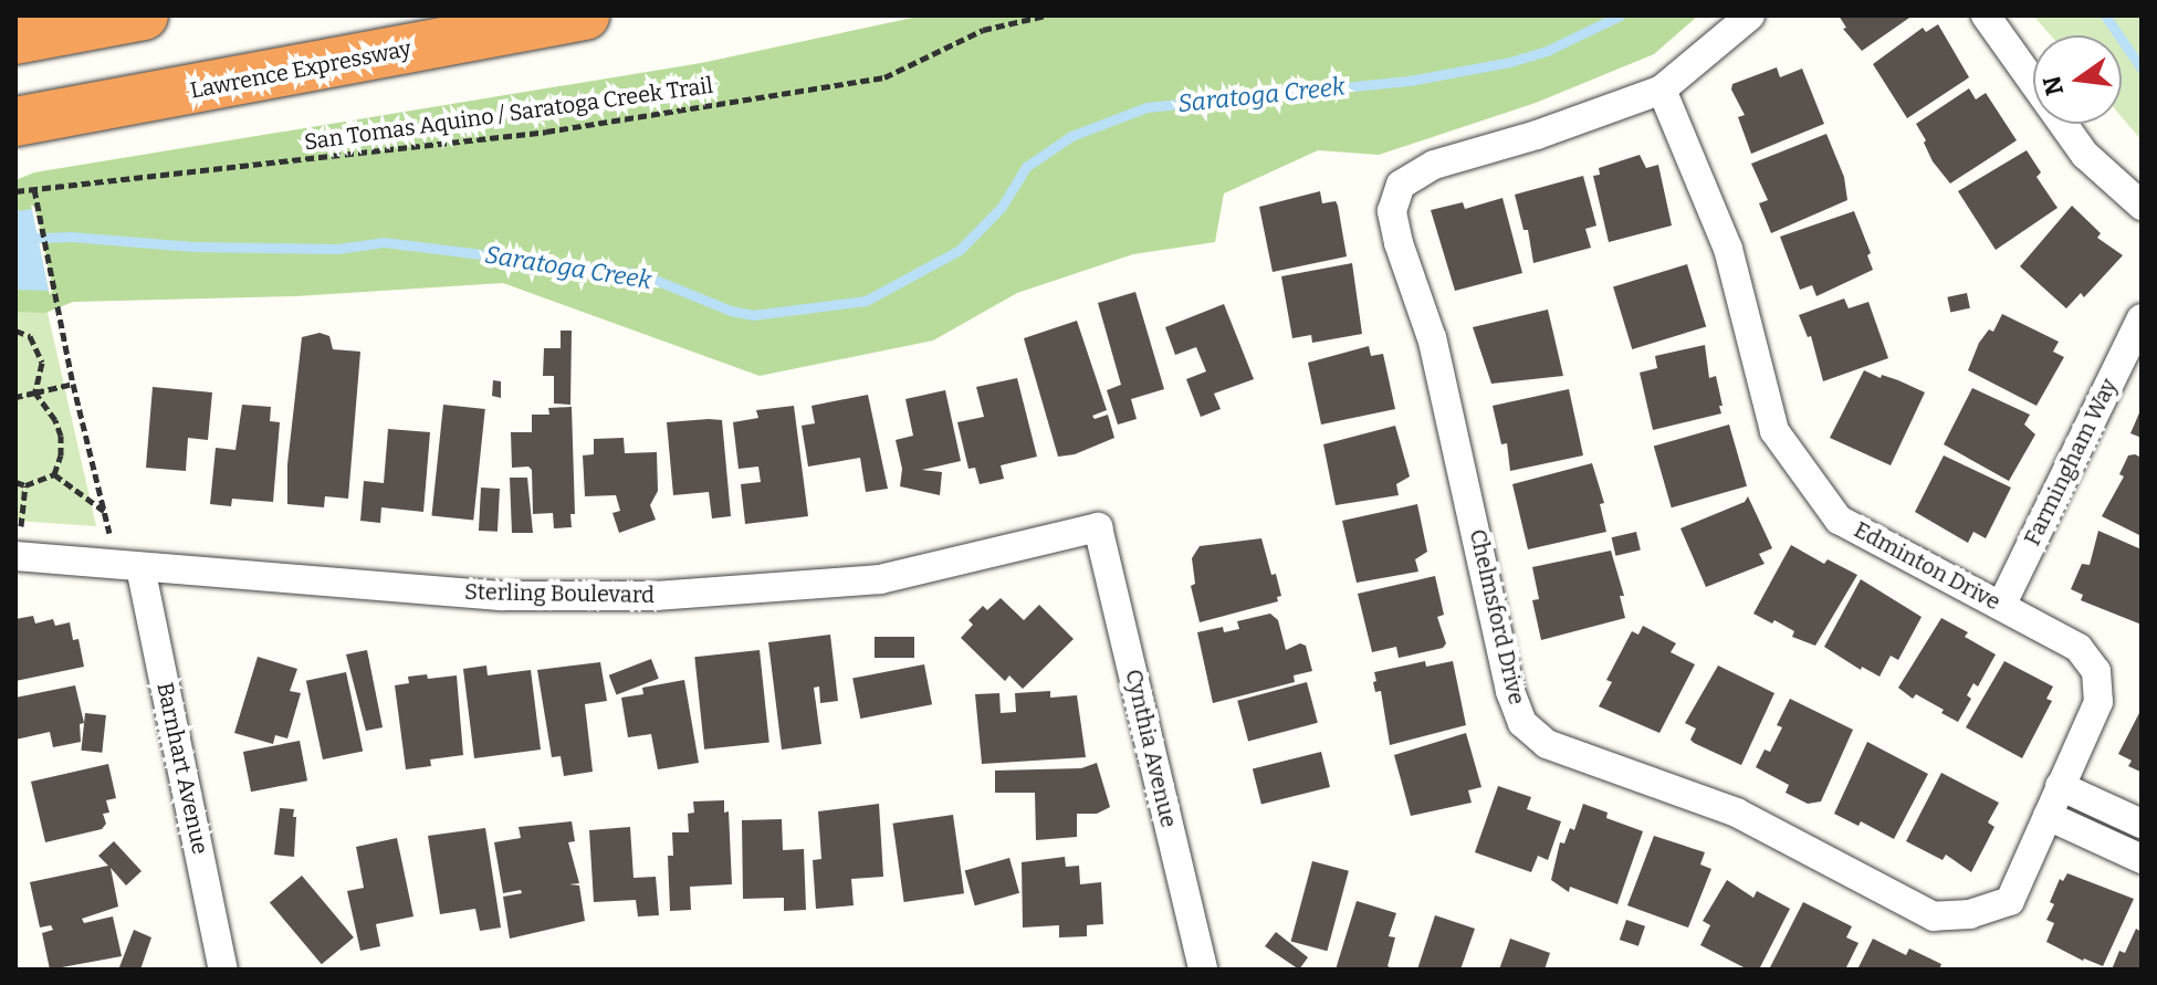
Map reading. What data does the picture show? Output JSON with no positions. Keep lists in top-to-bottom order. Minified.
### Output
{"streets":{"highway":["Lawrence Expressway"],"street":["Farmingham Way","Edminton Drive","Sterling Boulevard","Chelmsford Drive","Cynthia Avenue","Barnhart Avenue"],"path":["San Tomas Aquino / Saratoga Creek Trail"]},"crossings":[["Farmingham Way","Edminton Drive"],["Edminton Drive","Chelmsford Drive"],["Sterling Boulevard","Cynthia Avenue"],["Sterling Boulevard","Barnhart Avenue"]],"water":["Saratoga Creek"],"north":"left"}
